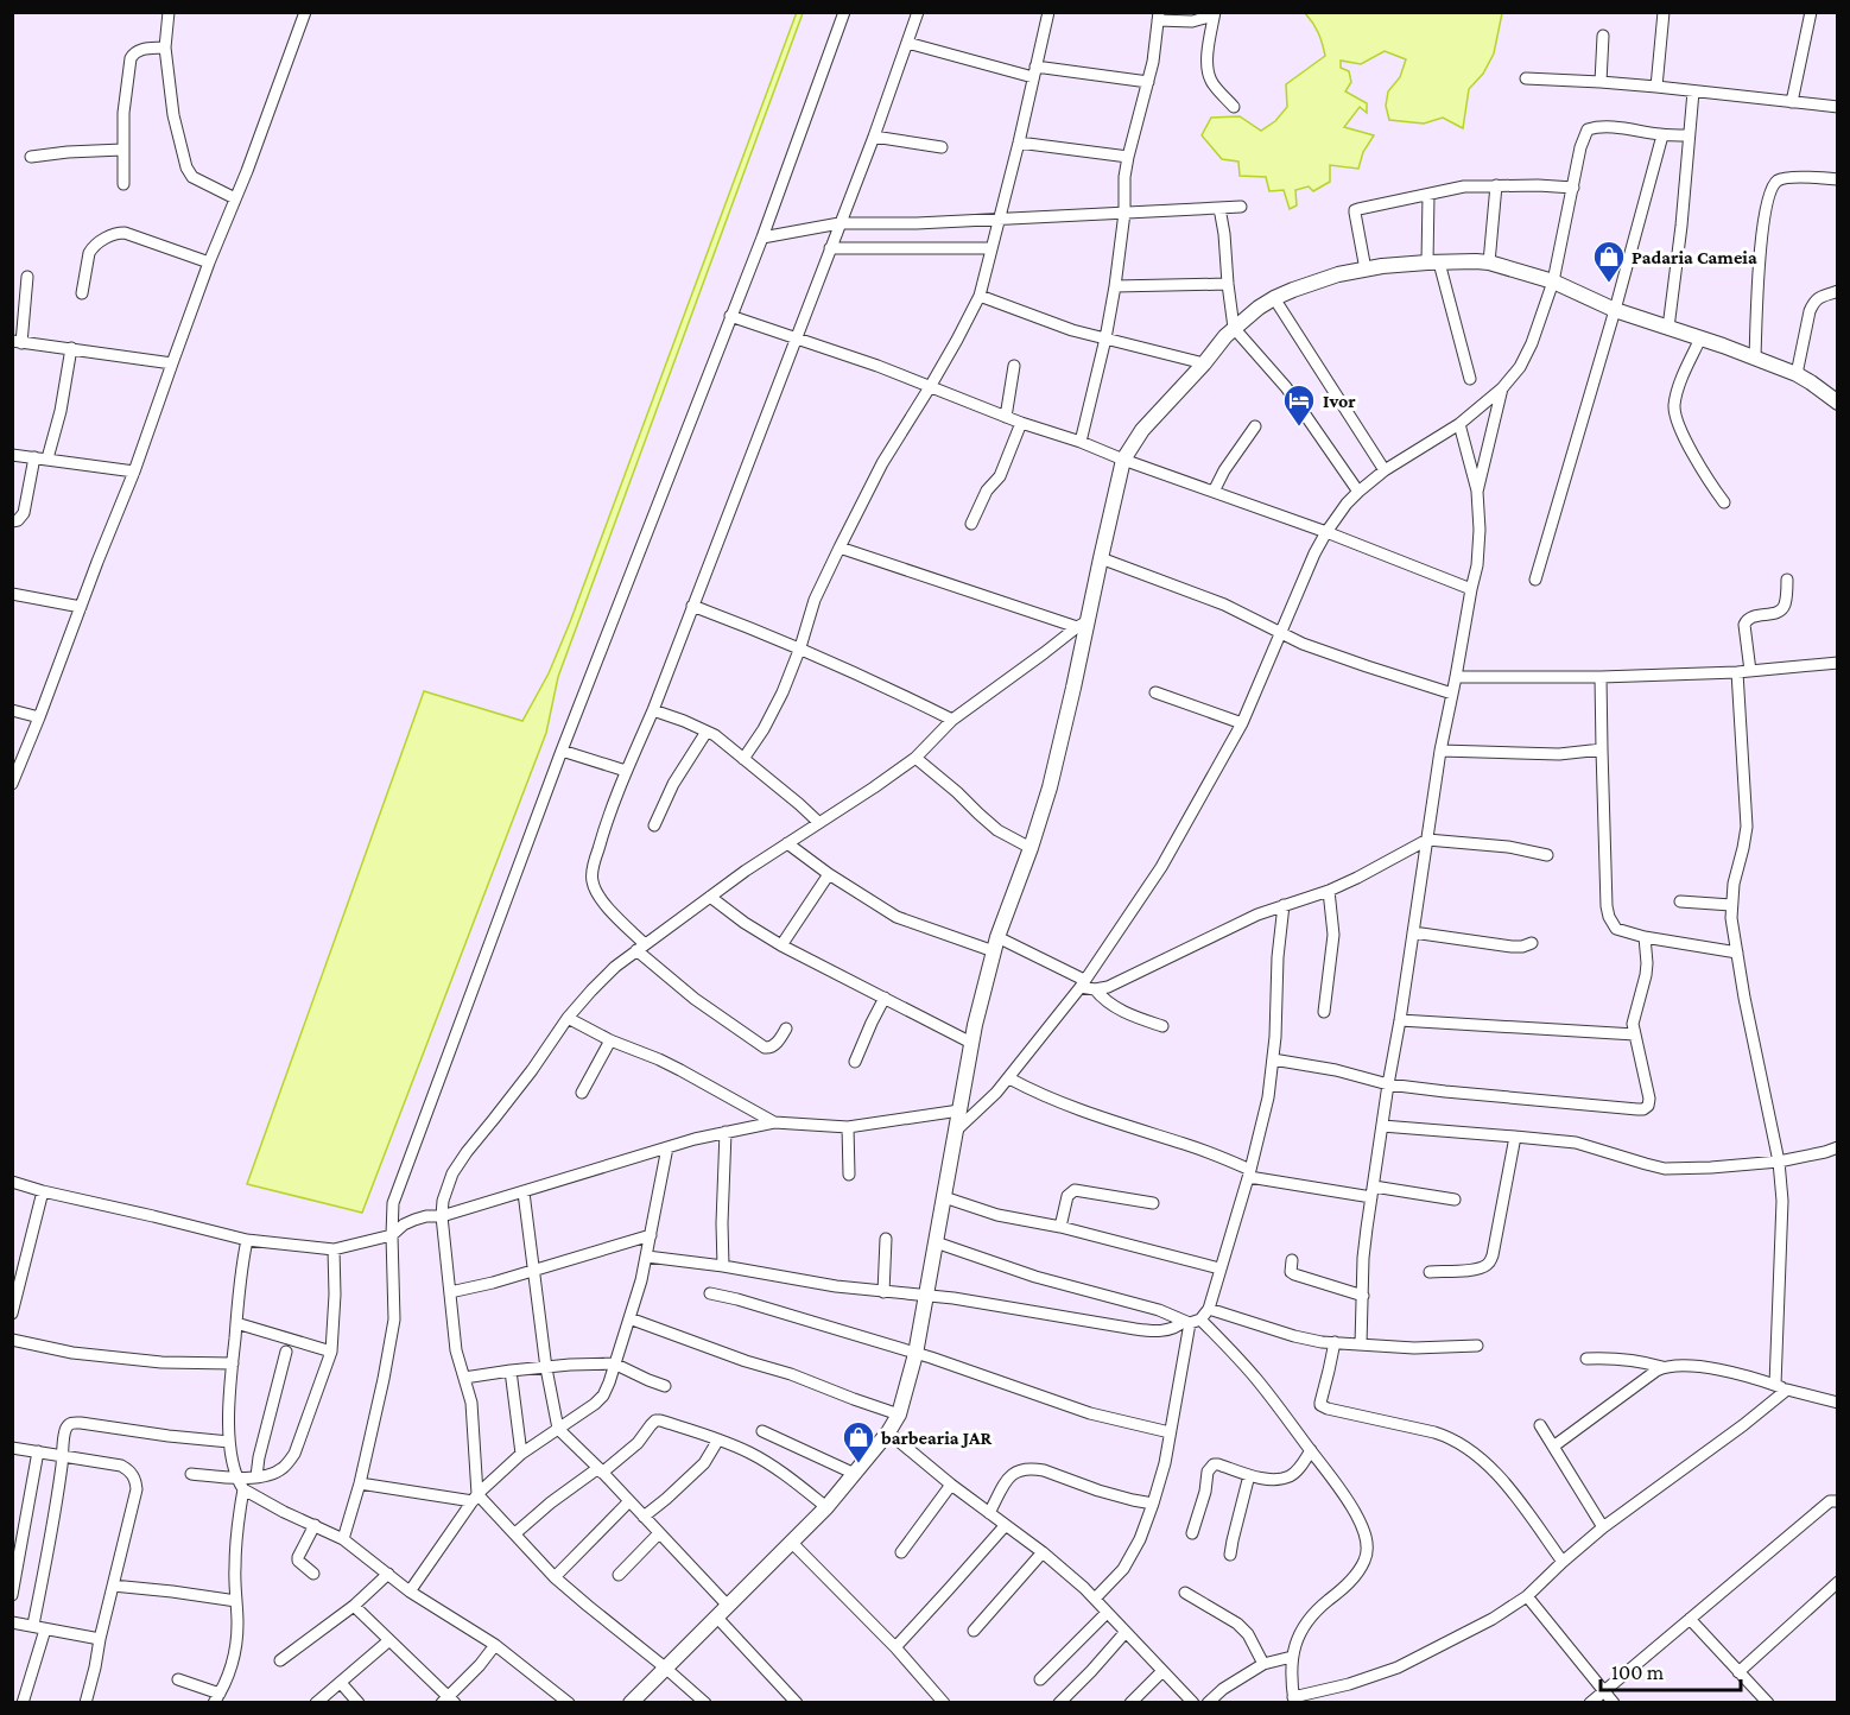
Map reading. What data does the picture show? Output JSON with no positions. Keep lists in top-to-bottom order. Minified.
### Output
{"places":{"shop":["Padaria Cameia","barbearia JAR"],"hotel":["Ivor"]},"scale_bar":"100 m"}
